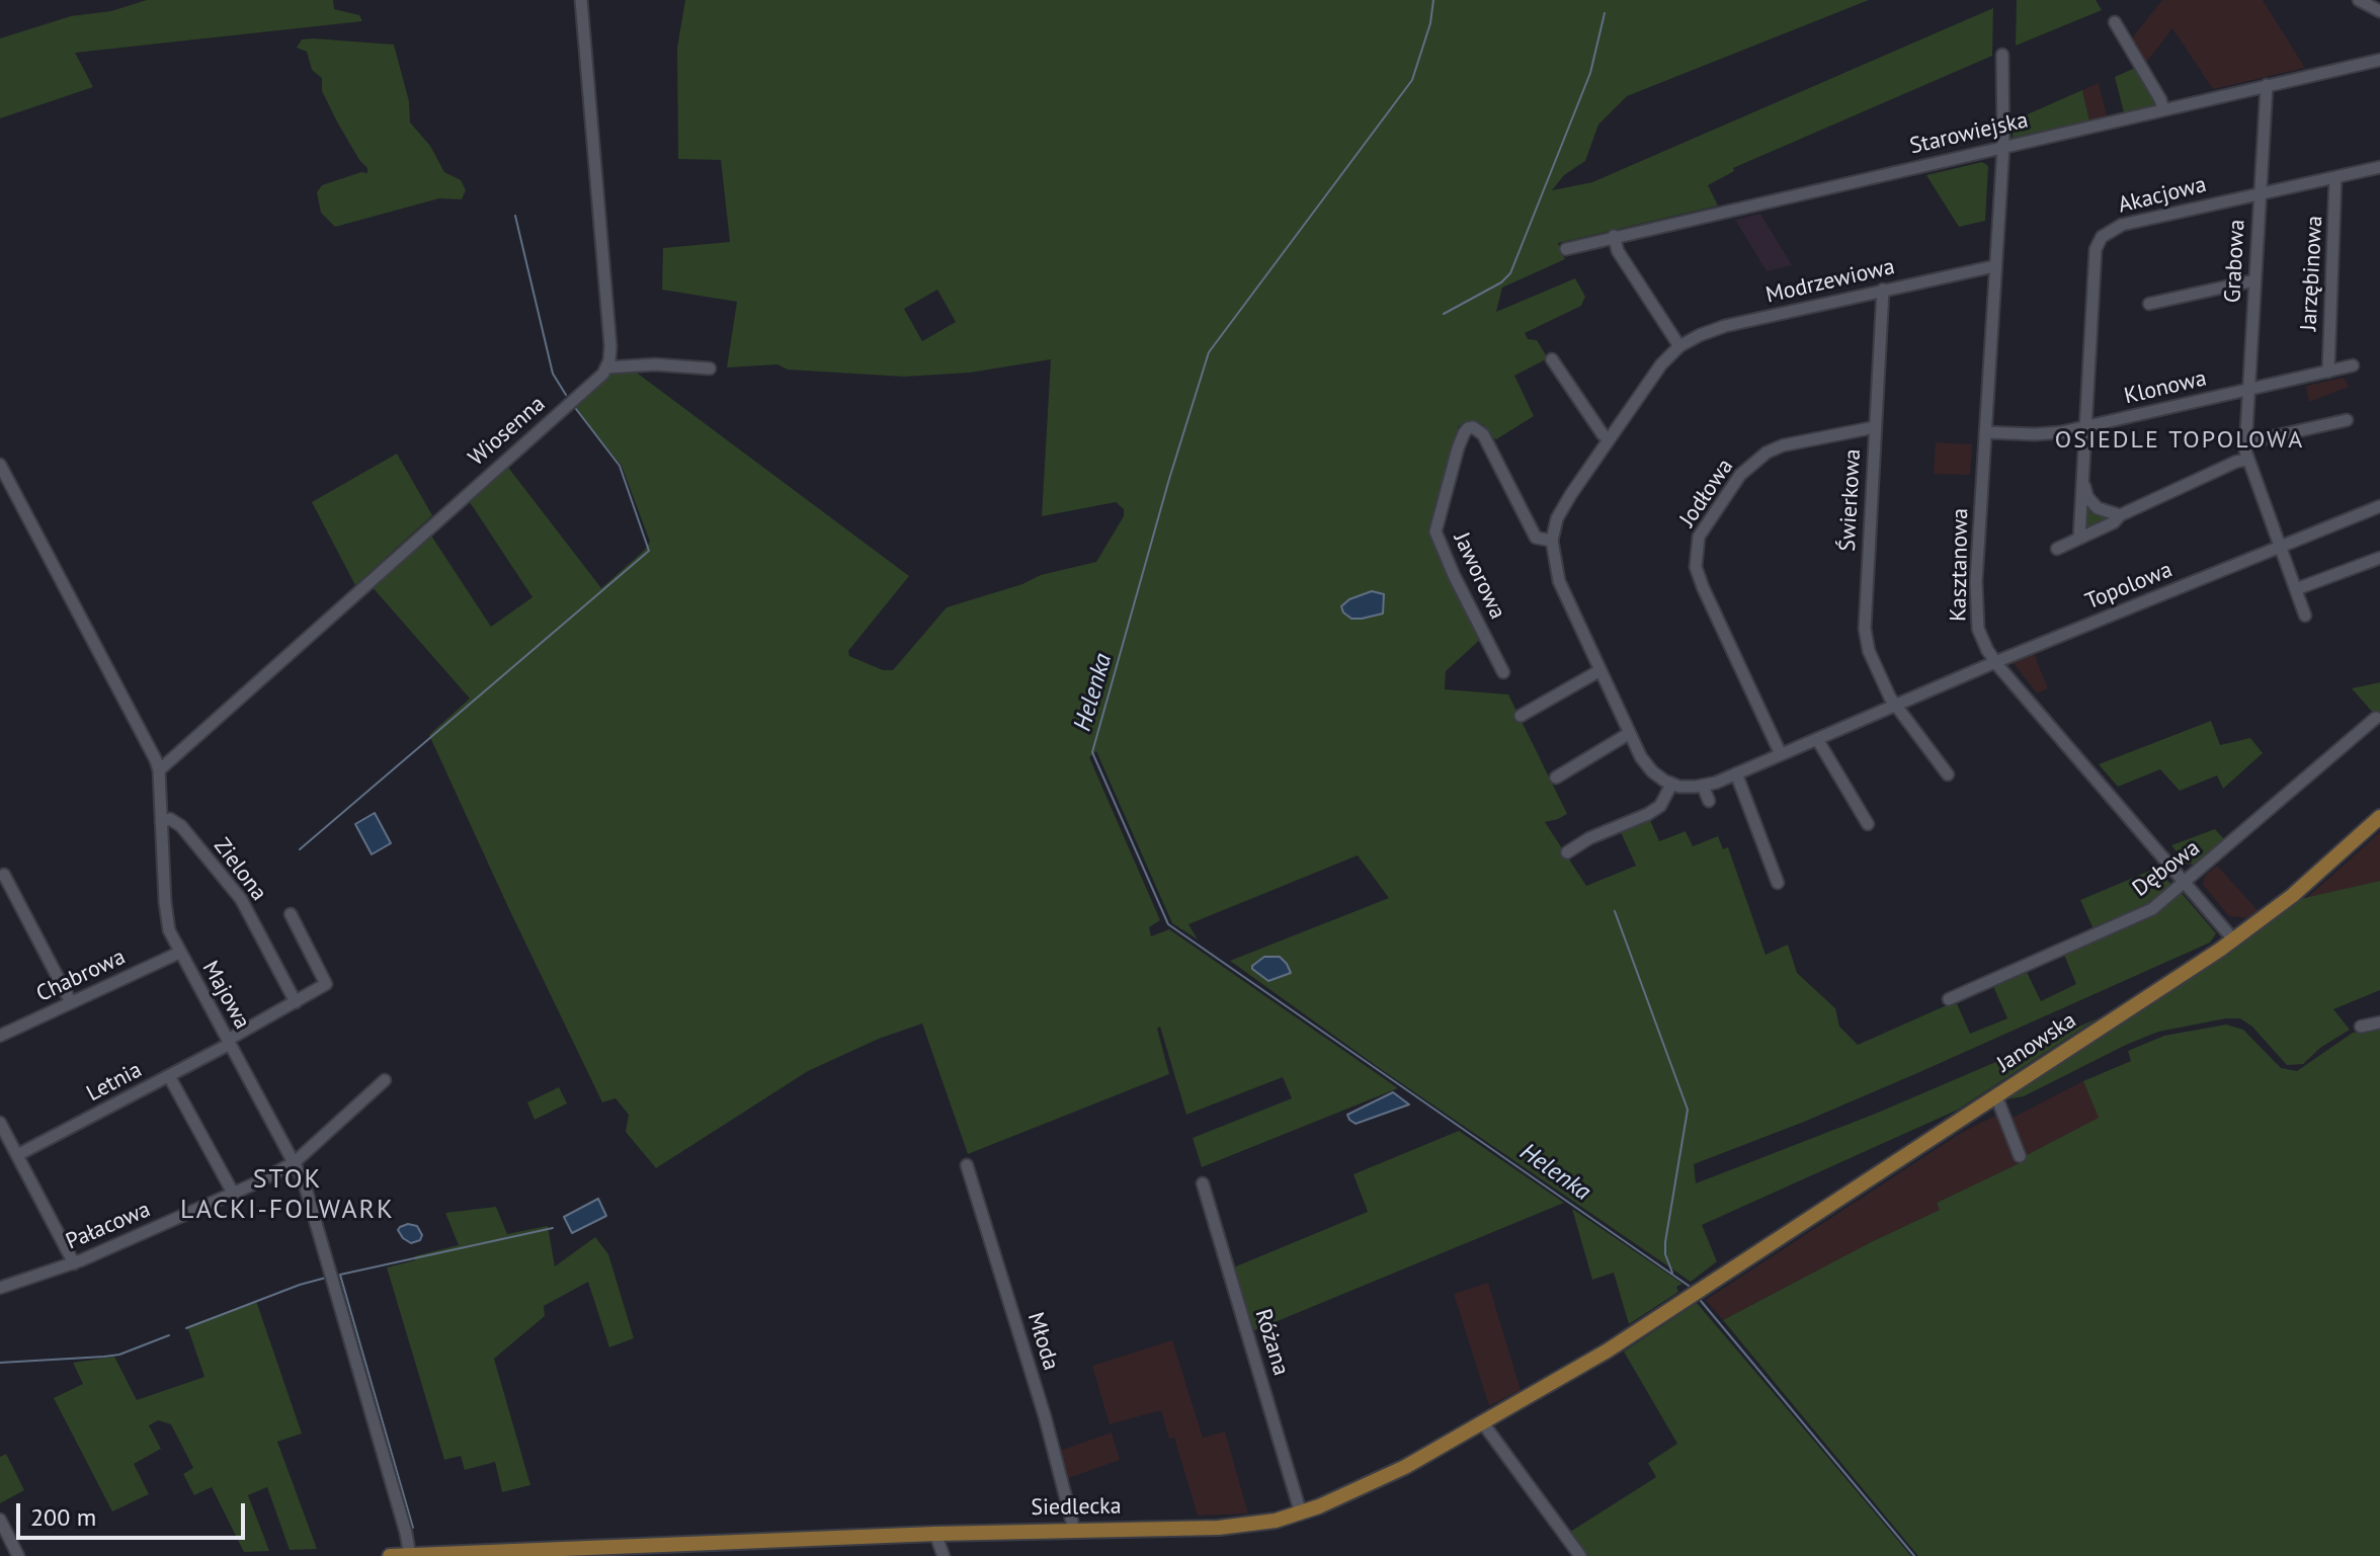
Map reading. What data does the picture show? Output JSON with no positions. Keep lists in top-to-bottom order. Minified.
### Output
{"streets":{"main road":["Janowska","Siedlecka"],"street":["Starowiejska","Akacjowa","Grabowa","Jarzębinowa","Modrzewiowa","Klonowa","Wiosenna","Jodłowa","Świerkowa","Kasztanowa","Jaworowa","Topolowa","Dębowa","Zielona","Chabrowa","Majowa","Letnia","Pałacowa","Młoda","Różana"]},"crossings":[["Starowiejska","Grabowa"],["Starowiejska","Kasztanowa"],["Akacjowa","Grabowa"],["Akacjowa","Jarzębinowa"],["Akacjowa","Klonowa"],["Grabowa","Klonowa"],["Grabowa","Topolowa"],["Jarzębinowa","Klonowa"],["Modrzewiowa","Świerkowa"],["Modrzewiowa","Kasztanowa"],["Modrzewiowa","Jaworowa"],["Klonowa","Kasztanowa"],["Wiosenna","Majowa"],["Jodłowa","Świerkowa"],["Jodłowa","Topolowa"],["Świerkowa","Topolowa"],["Kasztanowa","Topolowa"],["Kasztanowa","Dębowa"],["Kasztanowa","Janowska"],["Zielona","Majowa"],["Zielona","Letnia"],["Chabrowa","Majowa"],["Majowa","Letnia"],["Majowa","Pałacowa"],["Majowa","Siedlecka"],["Janowska","Siedlecka"],["Młoda","Siedlecka"],["Różana","Siedlecka"]],"districts":["OSIEDLE TOPOLOWA","STOK LACKI-FOLWARK"],"water":["Helenka"],"scale_bar":"200 m"}
